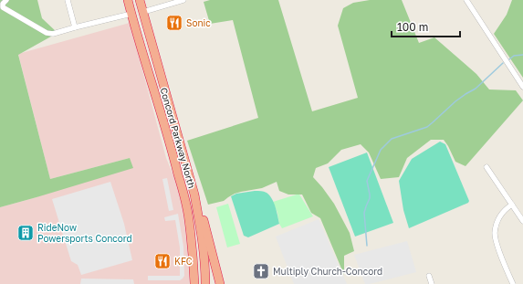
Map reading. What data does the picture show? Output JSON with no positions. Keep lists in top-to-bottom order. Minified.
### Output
{"streets":{"highway":["Concord Parkway North"]},"places":{"restaurant":["Sonic","KFC"],"building":["RideNow Powersports Concord"],"church":["Multiply Church-Concord"]},"scale_bar":"100 m"}
